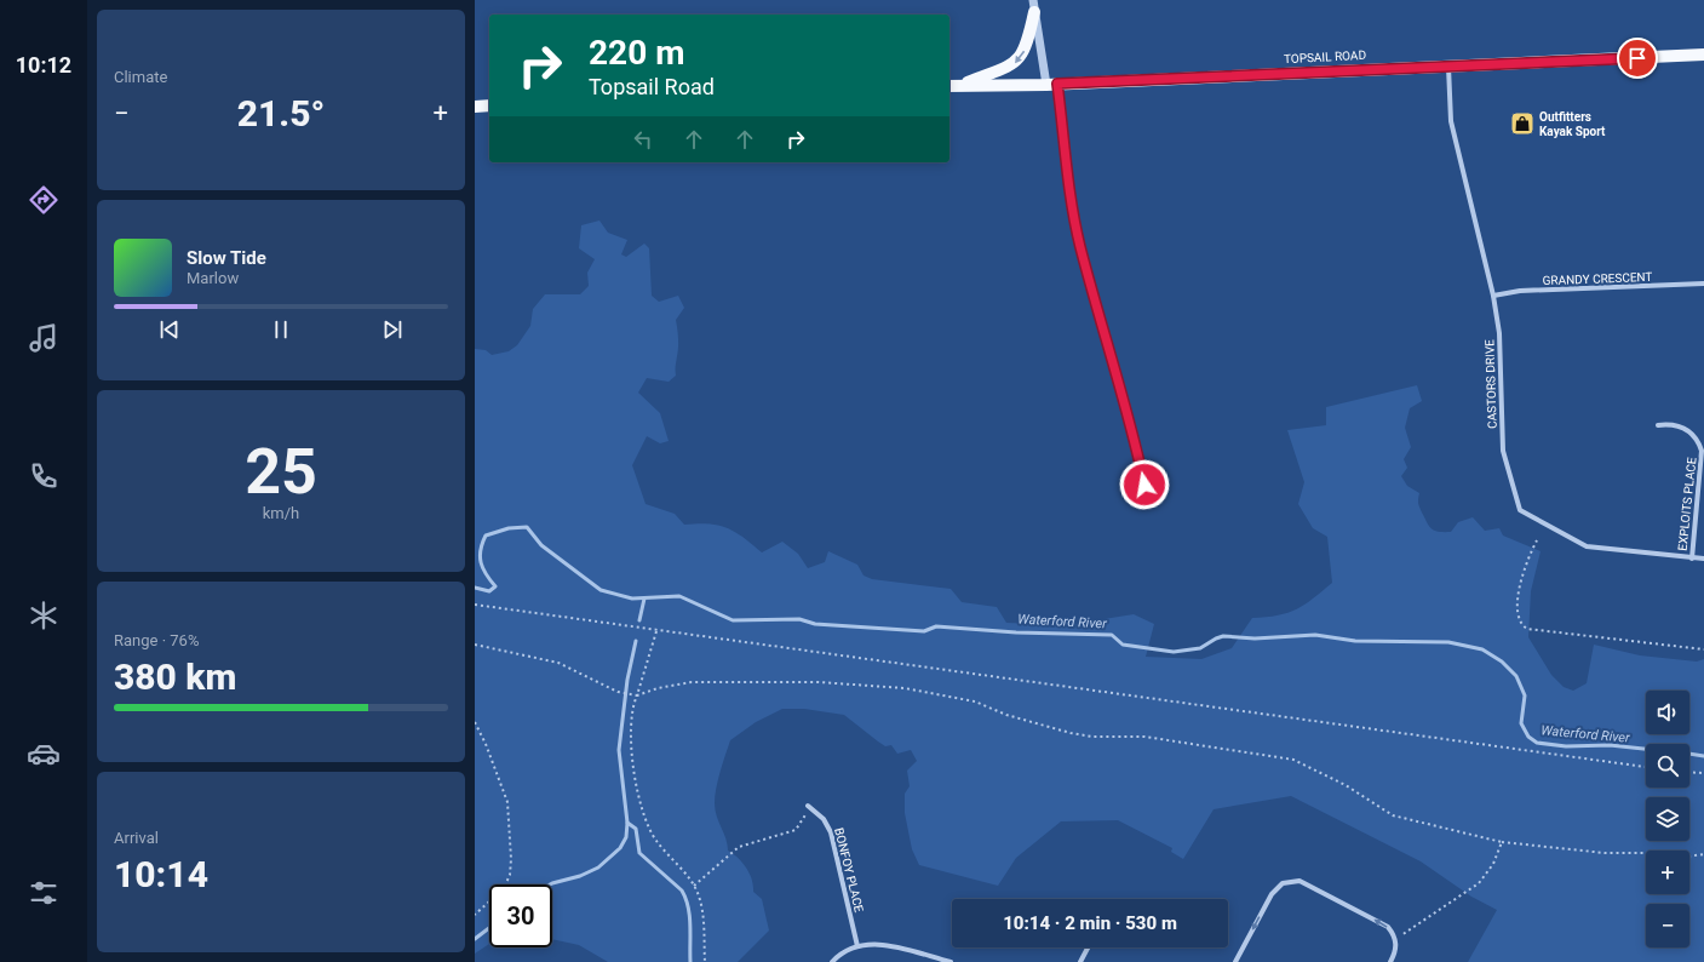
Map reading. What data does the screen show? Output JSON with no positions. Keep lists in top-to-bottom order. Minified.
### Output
{"streets":{"main road":["TOPSAIL ROAD"],"street":["GRANDY CRESCENT","CASTORS DRIVE","EXPLOITS PLACE","BONFOY PLACE"]},"crossings":[["TOPSAIL ROAD","CASTORS DRIVE"],["GRANDY CRESCENT","CASTORS DRIVE"],["CASTORS DRIVE","EXPLOITS PLACE"]],"water":["Waterford River"],"places":{"shop":["Outfitters Kayak Sport"]},"page":{"tabs":"10:12","tile":["Climate",["25","km/h"],["Range · 76%","380 km"],["Arrival","10:14"]],"turn":["220 m","Topsail Road"],"heat":["−","21.5°","+"],"song":["Slow Tide","Marlow"],"map_buttons":["+","−"],"limit":"30","trip":"10:14 · 2 min · 530 m"}}
